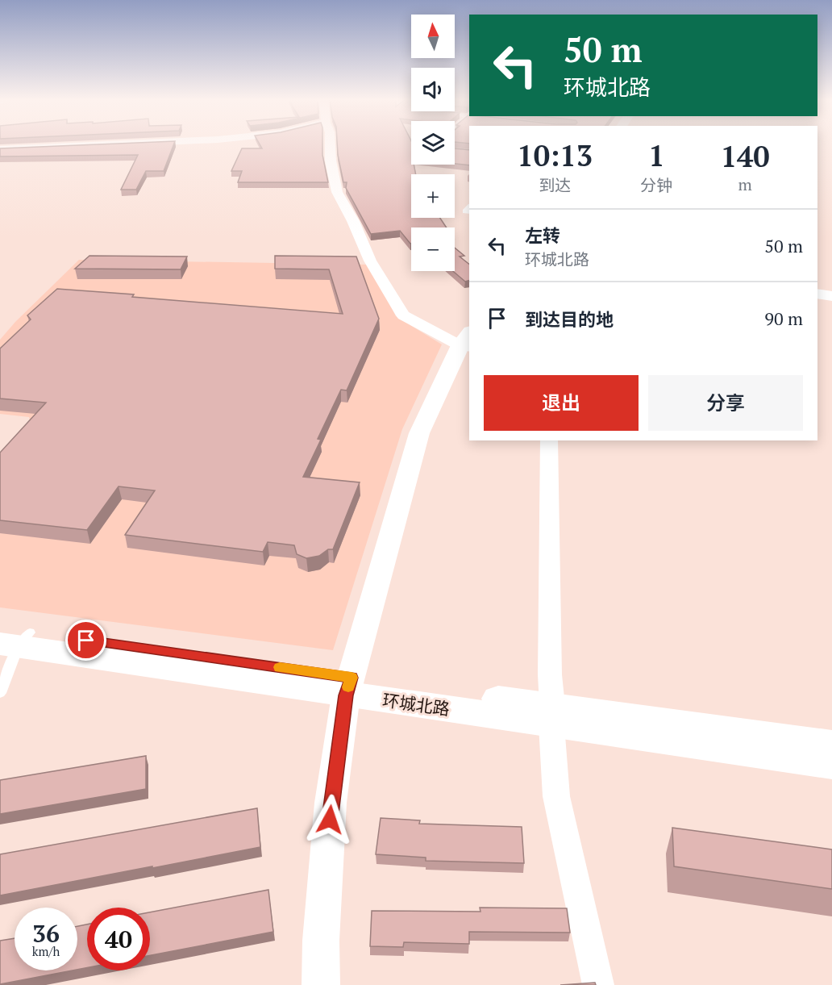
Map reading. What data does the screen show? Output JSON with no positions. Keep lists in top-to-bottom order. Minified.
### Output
{"streets":{"main road":["环城北路"]},"north":"top","page":{"map_buttons":["+","−"],"turn":["50 m","环城北路"],"eta":["10:13","到达","1","分钟","140","m"],"list":[{"name":"左转","note":"环城北路","value":"50 m"},{"name":"到达目的地","value":"90 m"}],"buttons":["退出","分享"],"speed":"36 km/h","limit":"40"}}
